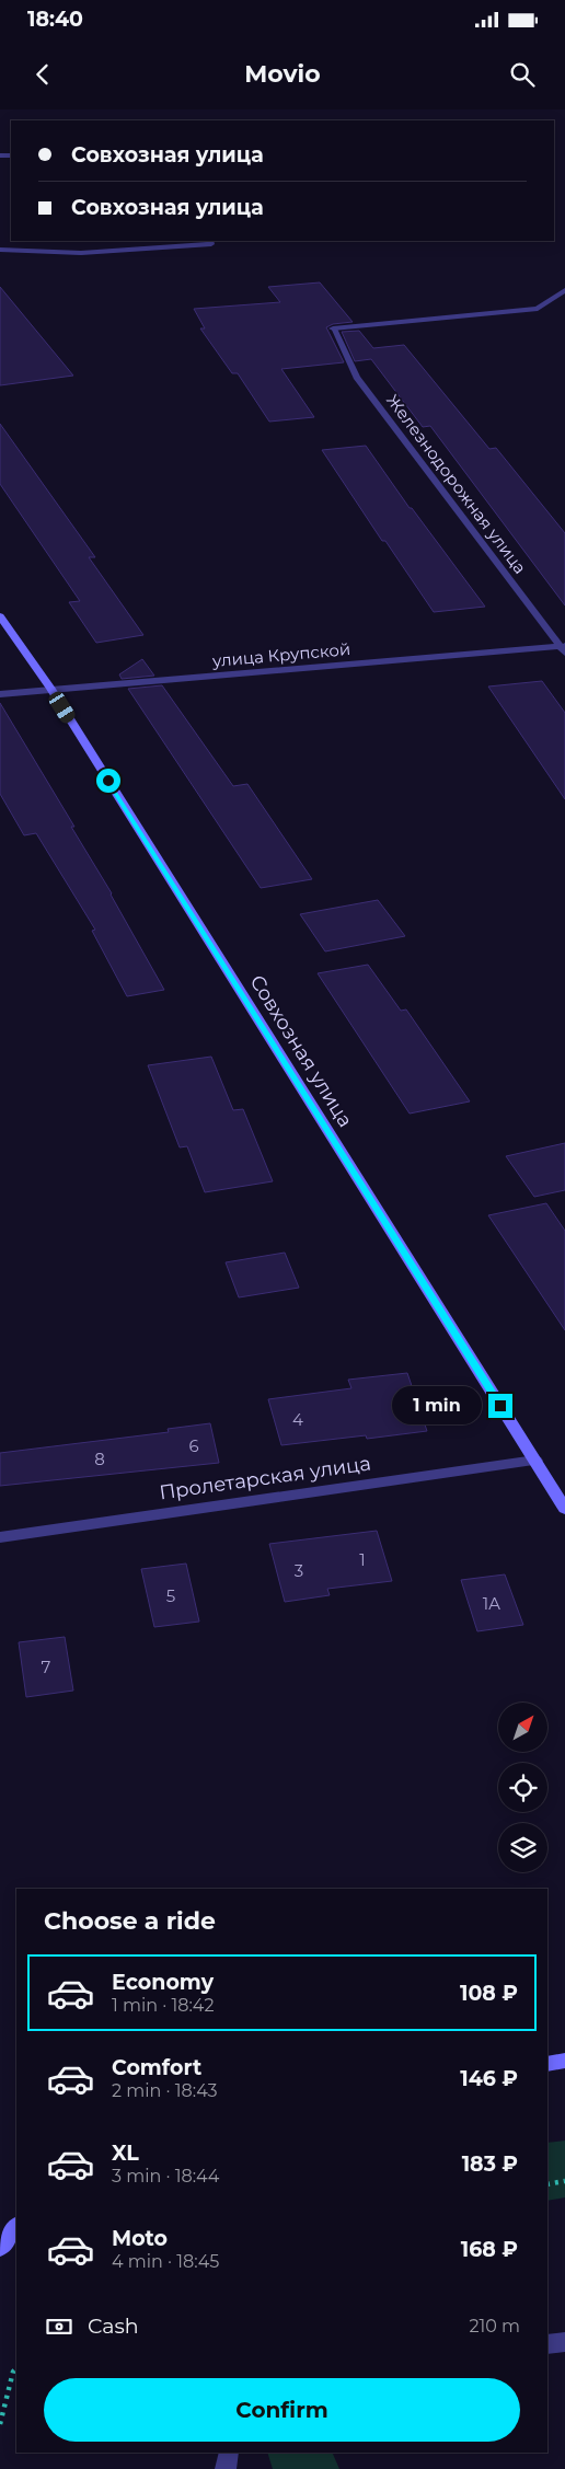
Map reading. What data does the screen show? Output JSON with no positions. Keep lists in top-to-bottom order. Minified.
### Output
{"streets":{"street":["Железнодорожная улица","улица Крупской","Совхозная улица","Пролетарская улица"]},"crossings":[["Железнодорожная улица","улица Крупской"],["улица Крупской","Совхозная улица"],["Совхозная улица","Пролетарская улица"]],"house_numbers":["4","6","8","1","3","5","1А","7"],"north":"top right","page":{"status":"18:40","header":"Movio","banner":["Совхозная улица","Совхозная улица"],"bubble":"1 min","heading":"Choose a ride","list":[{"name":"Economy","note":"1 min · 18:42","value":"108 ₽"},{"name":"Comfort","note":"2 min · 18:43","value":"146 ₽"},{"name":"XL","note":"3 min · 18:44","value":"183 ₽"},{"name":"Moto","note":"4 min · 18:45","value":"168 ₽"}],"pay":["Cash","210 m"],"buttons":"Confirm"}}
